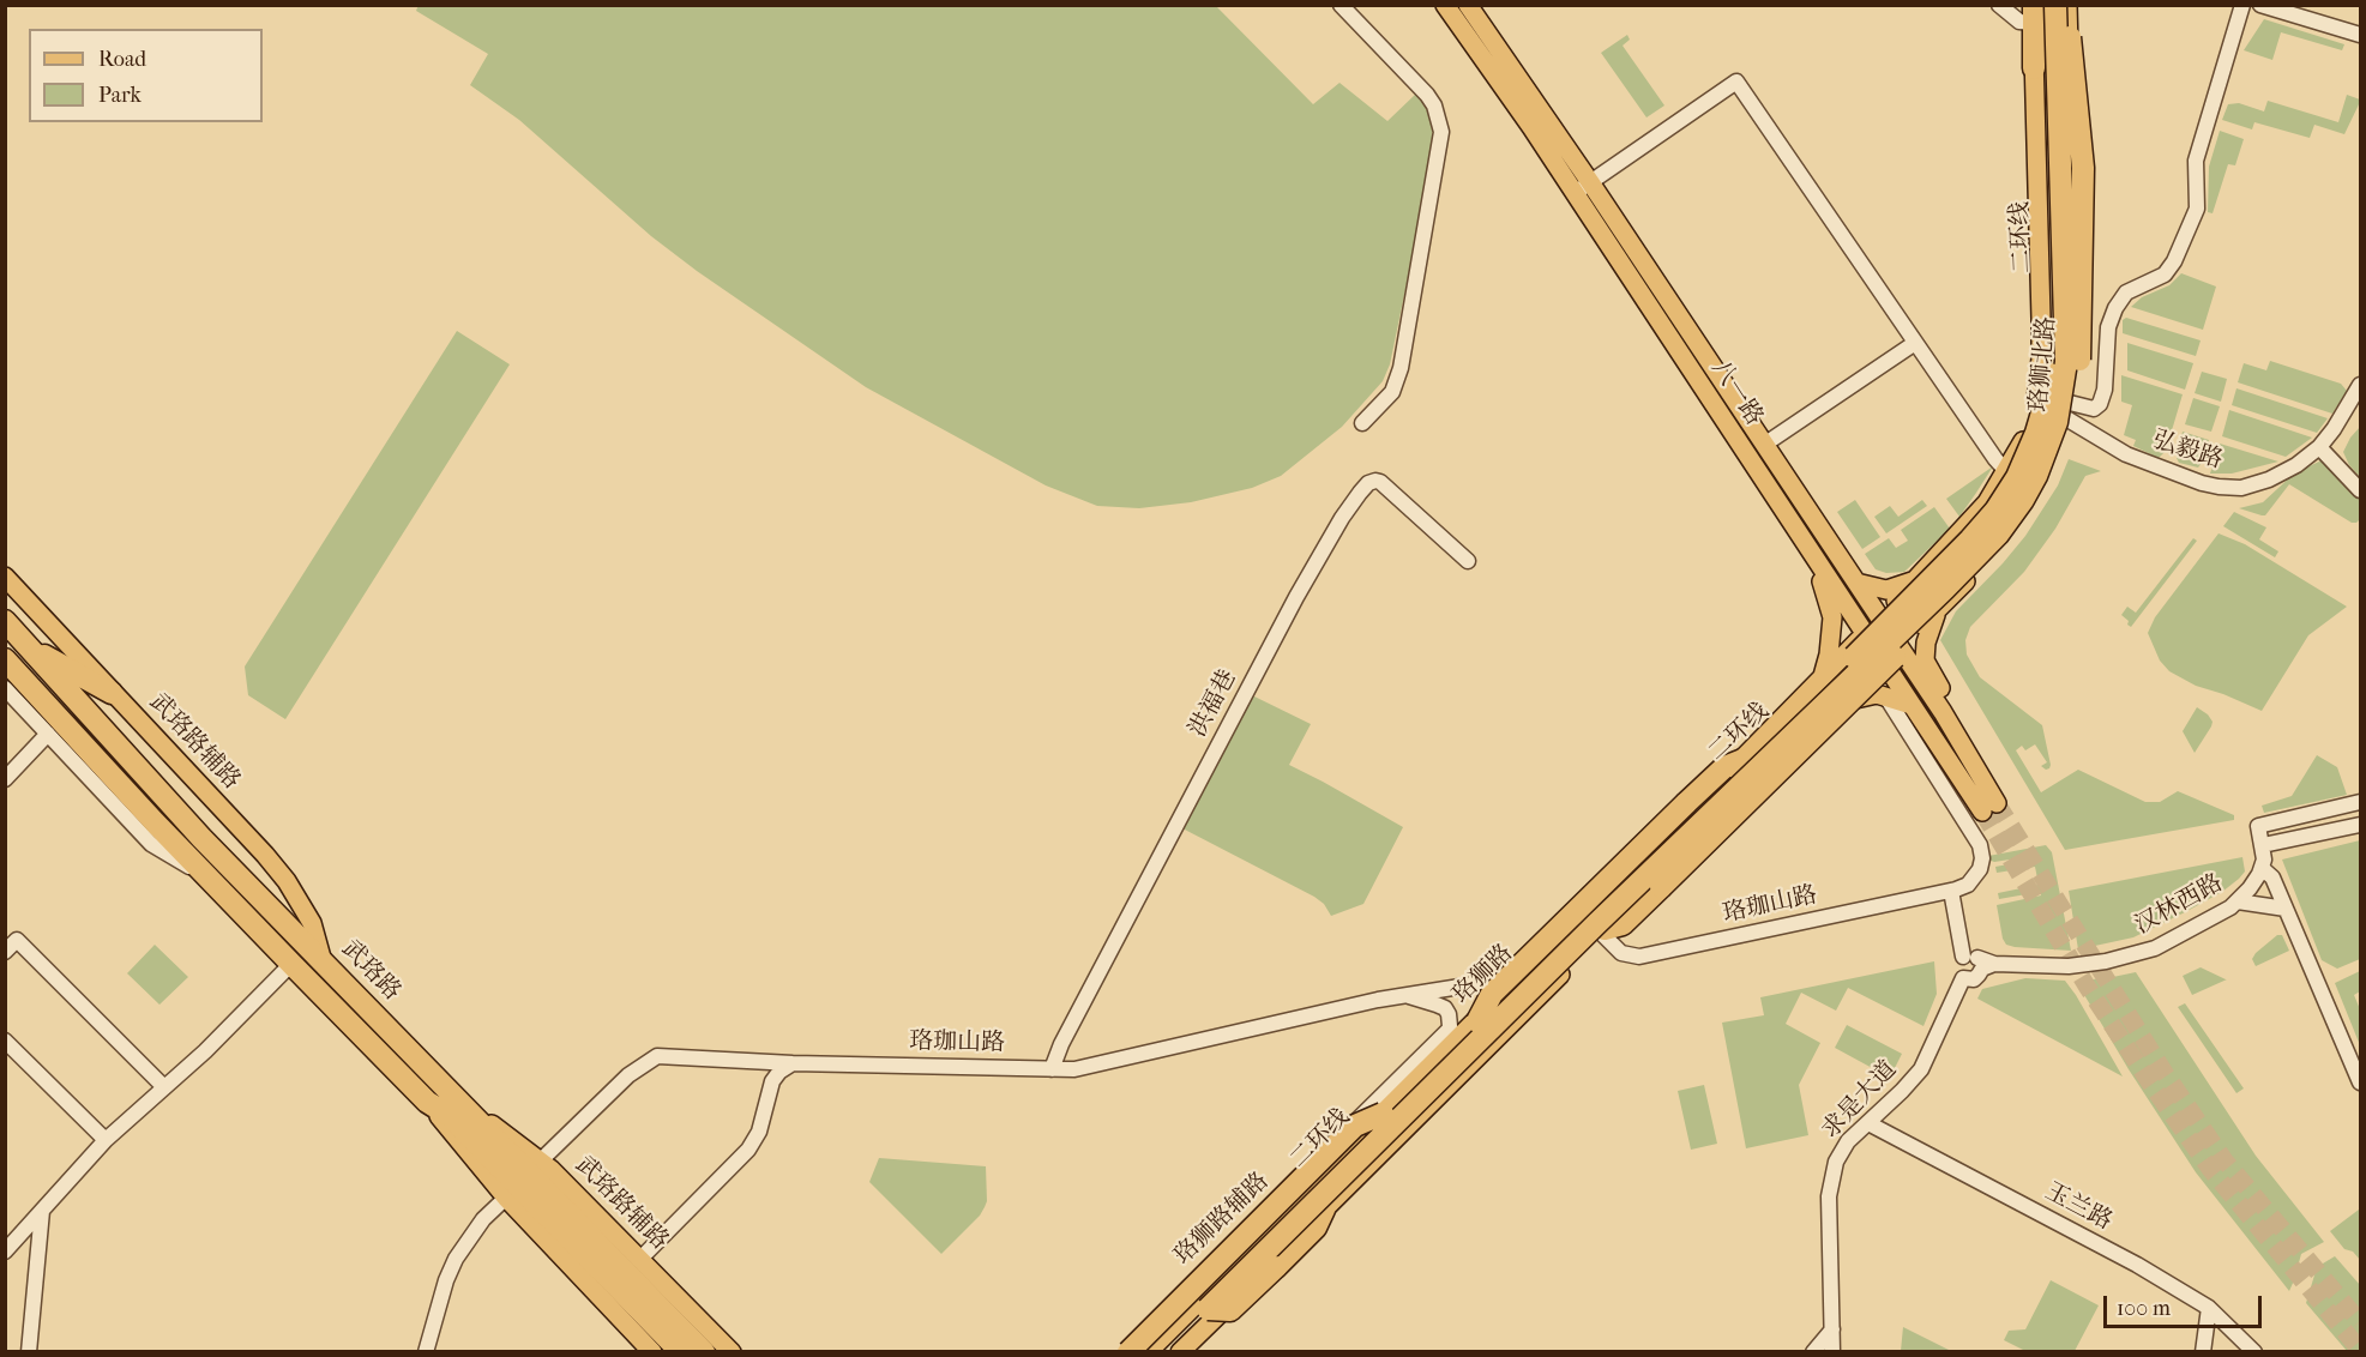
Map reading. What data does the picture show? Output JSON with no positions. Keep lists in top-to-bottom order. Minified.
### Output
{"streets":{"highway":["二环线","武珞路"],"main road":["珞狮北路","八一路","武珞路辅路","珞狮路"],"street":["弘毅路","洪福巷","珞珈山路","汉林西路","求是大道","玉兰路","珞狮路辅路"]},"crossings":[["珞狮北路","八一路"],["珞狮北路","弘毅路"],["珞狮北路","珞狮路"],["八一路","珞狮路"],["洪福巷","珞珈山路"],["武珞路辅路","珞珈山路"],["武珞路辅路","武珞路"],["珞珈山路","珞狮路"],["珞珈山路","珞狮路辅路"],["汉林西路","求是大道"],["珞狮路","珞狮路辅路"],["求是大道","玉兰路"]],"legend":["Road","Park"],"scale_bar":"100 m"}
